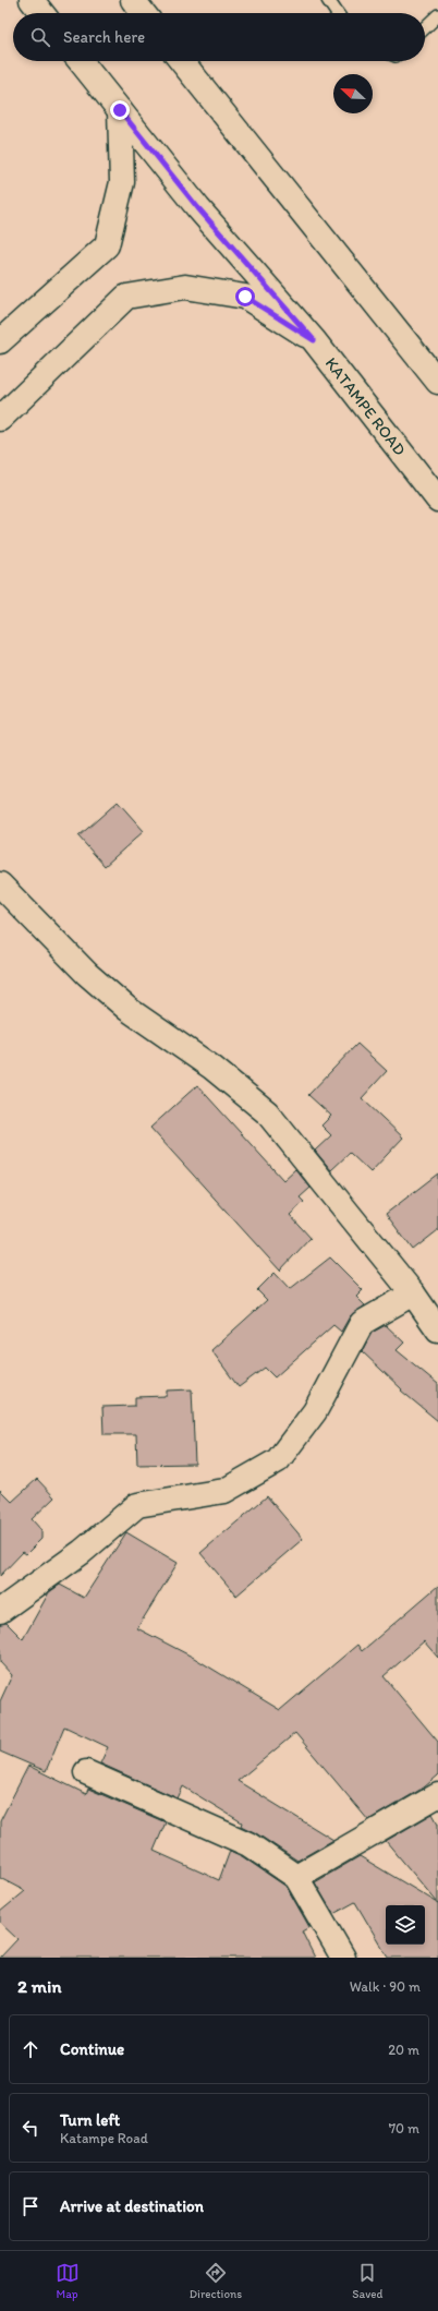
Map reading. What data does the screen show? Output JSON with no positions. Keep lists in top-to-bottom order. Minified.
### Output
{"streets":{"street":["KATAMPE ROAD"]},"north":"top left","page":{"search":"Search here","heading":["2 min","Walk · 90 m"],"list":[["Continue","20 m"],["Turn left","Katampe Road","70 m"],"Arrive at destination"],"nav":["Map","Directions","Saved"]}}
